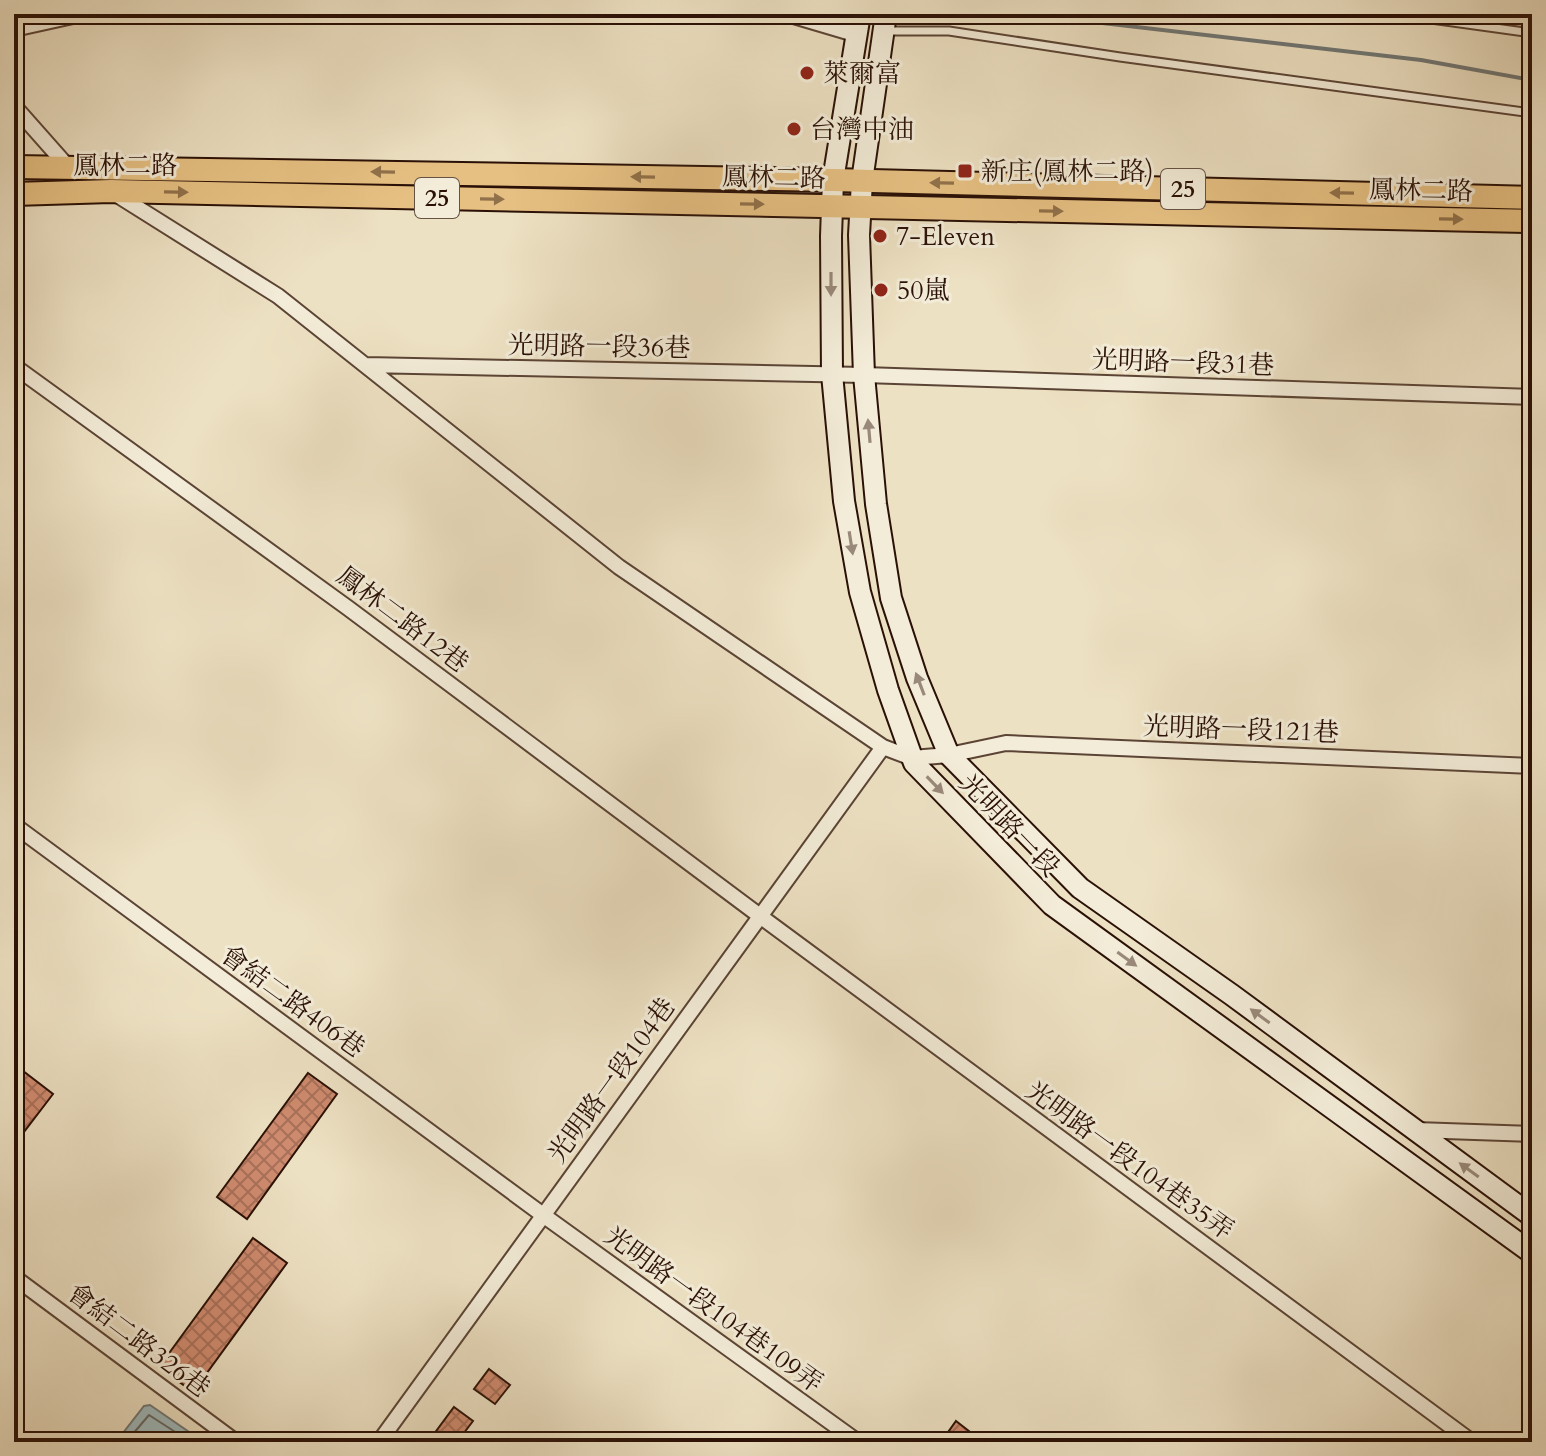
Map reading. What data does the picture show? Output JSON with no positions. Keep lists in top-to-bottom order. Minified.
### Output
{"streets":{"main road":["鳳林二路","25"],"street":["光明路一段36巷","光明路一段31巷","鳳林二路12巷","光明路一段121巷","光明路一段","會結二路406巷","光明路一段104巷","光明路一段104巷35弄","光明路一段104巷109弄","會結二路326巷"]},"crossings":[["鳳林二路","光明路一段"],["光明路一段36巷","光明路一段31巷"],["光明路一段36巷","光明路一段"],["光明路一段31巷","光明路一段"],["鳳林二路12巷","光明路一段104巷"],["鳳林二路12巷","光明路一段104巷35弄"],["光明路一段121巷","光明路一段"],["會結二路406巷","光明路一段104巷"],["會結二路406巷","光明路一段104巷109弄"],["光明路一段104巷","光明路一段104巷35弄"],["光明路一段104巷","光明路一段104巷109弄"]],"places":{"other":["萊爾富","台灣中油","7-Eleven","50嵐"],"transit":["新庄(鳳林二路)"]}}
